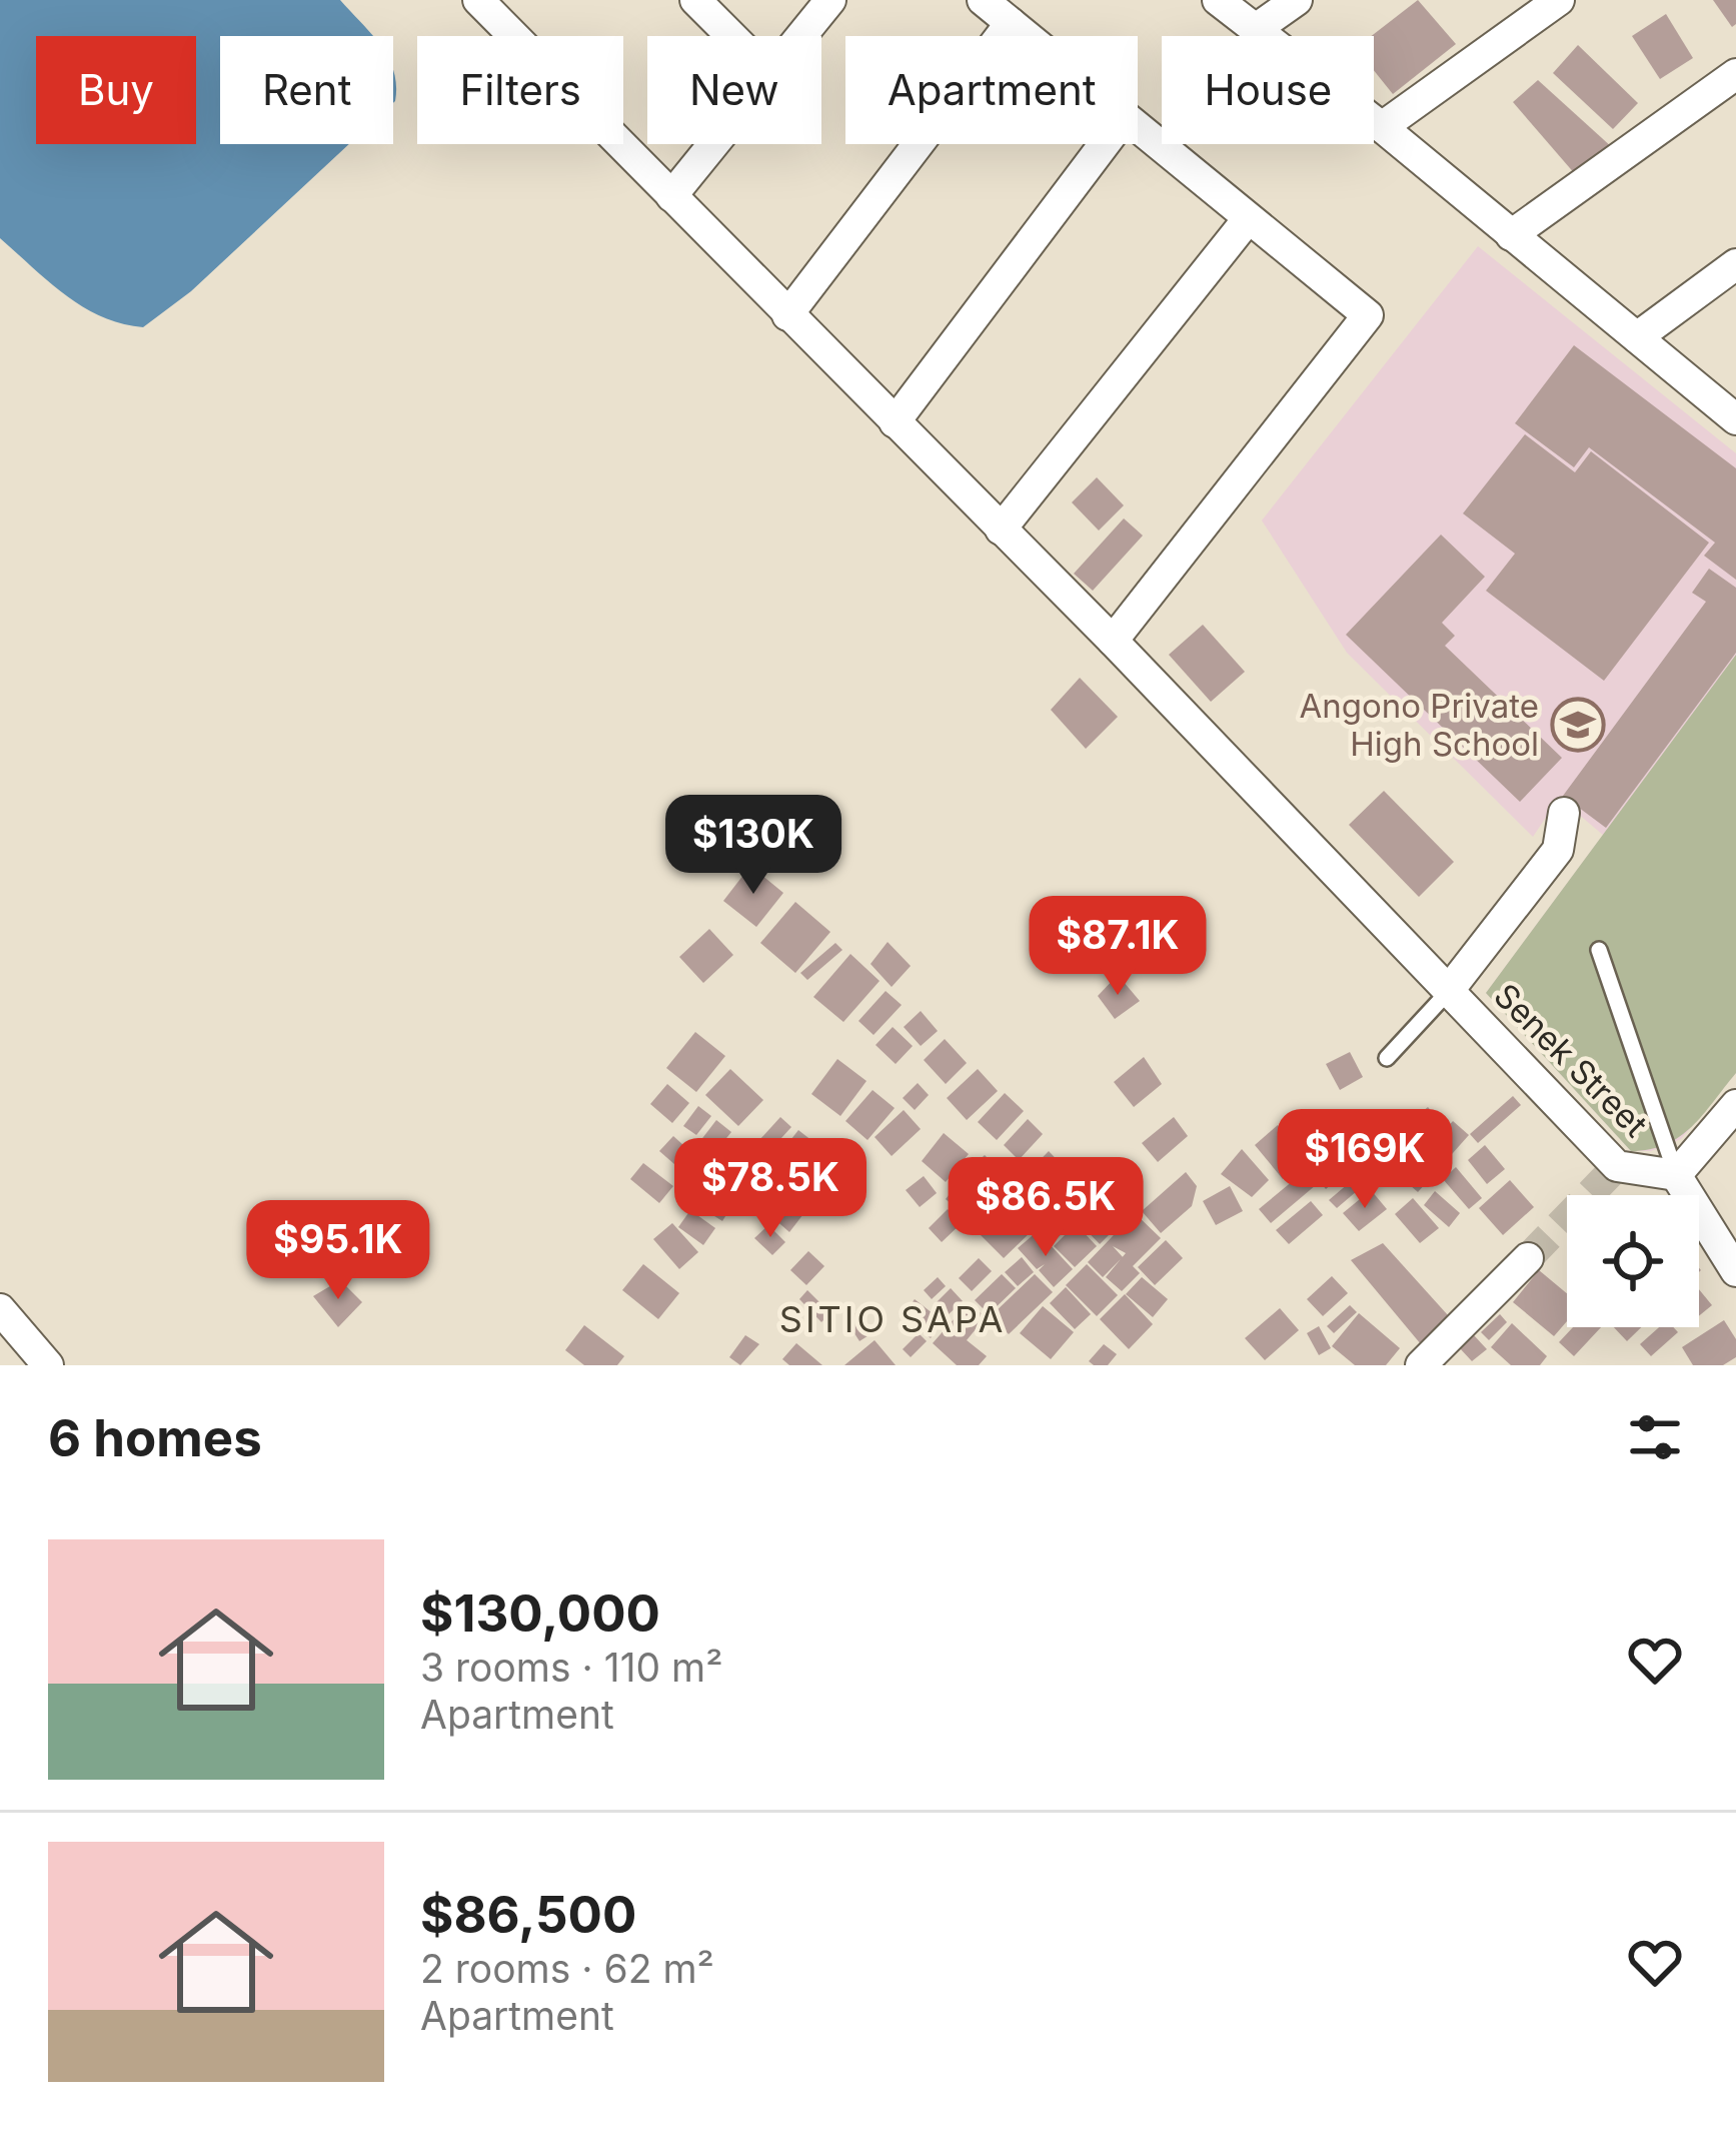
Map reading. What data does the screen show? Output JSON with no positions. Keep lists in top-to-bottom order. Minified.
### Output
{"streets":{"street":["Senek Street"]},"districts":["SITIO SAPA"],"places":{"school or university":["Angono Private High School"]},"page":{"chip":["Buy","Rent","Filters","New","Apartment","House"],"price":["$130K","$87.1K","$169K","$78.5K","$86.5K","$95.1K"],"heading":"6 homes","list":[{"name":"$130,000","note":"3 rooms · 110 m² · Apartment"},{"name":"$86,500","note":"2 rooms · 62 m² · Apartment"}]}}
